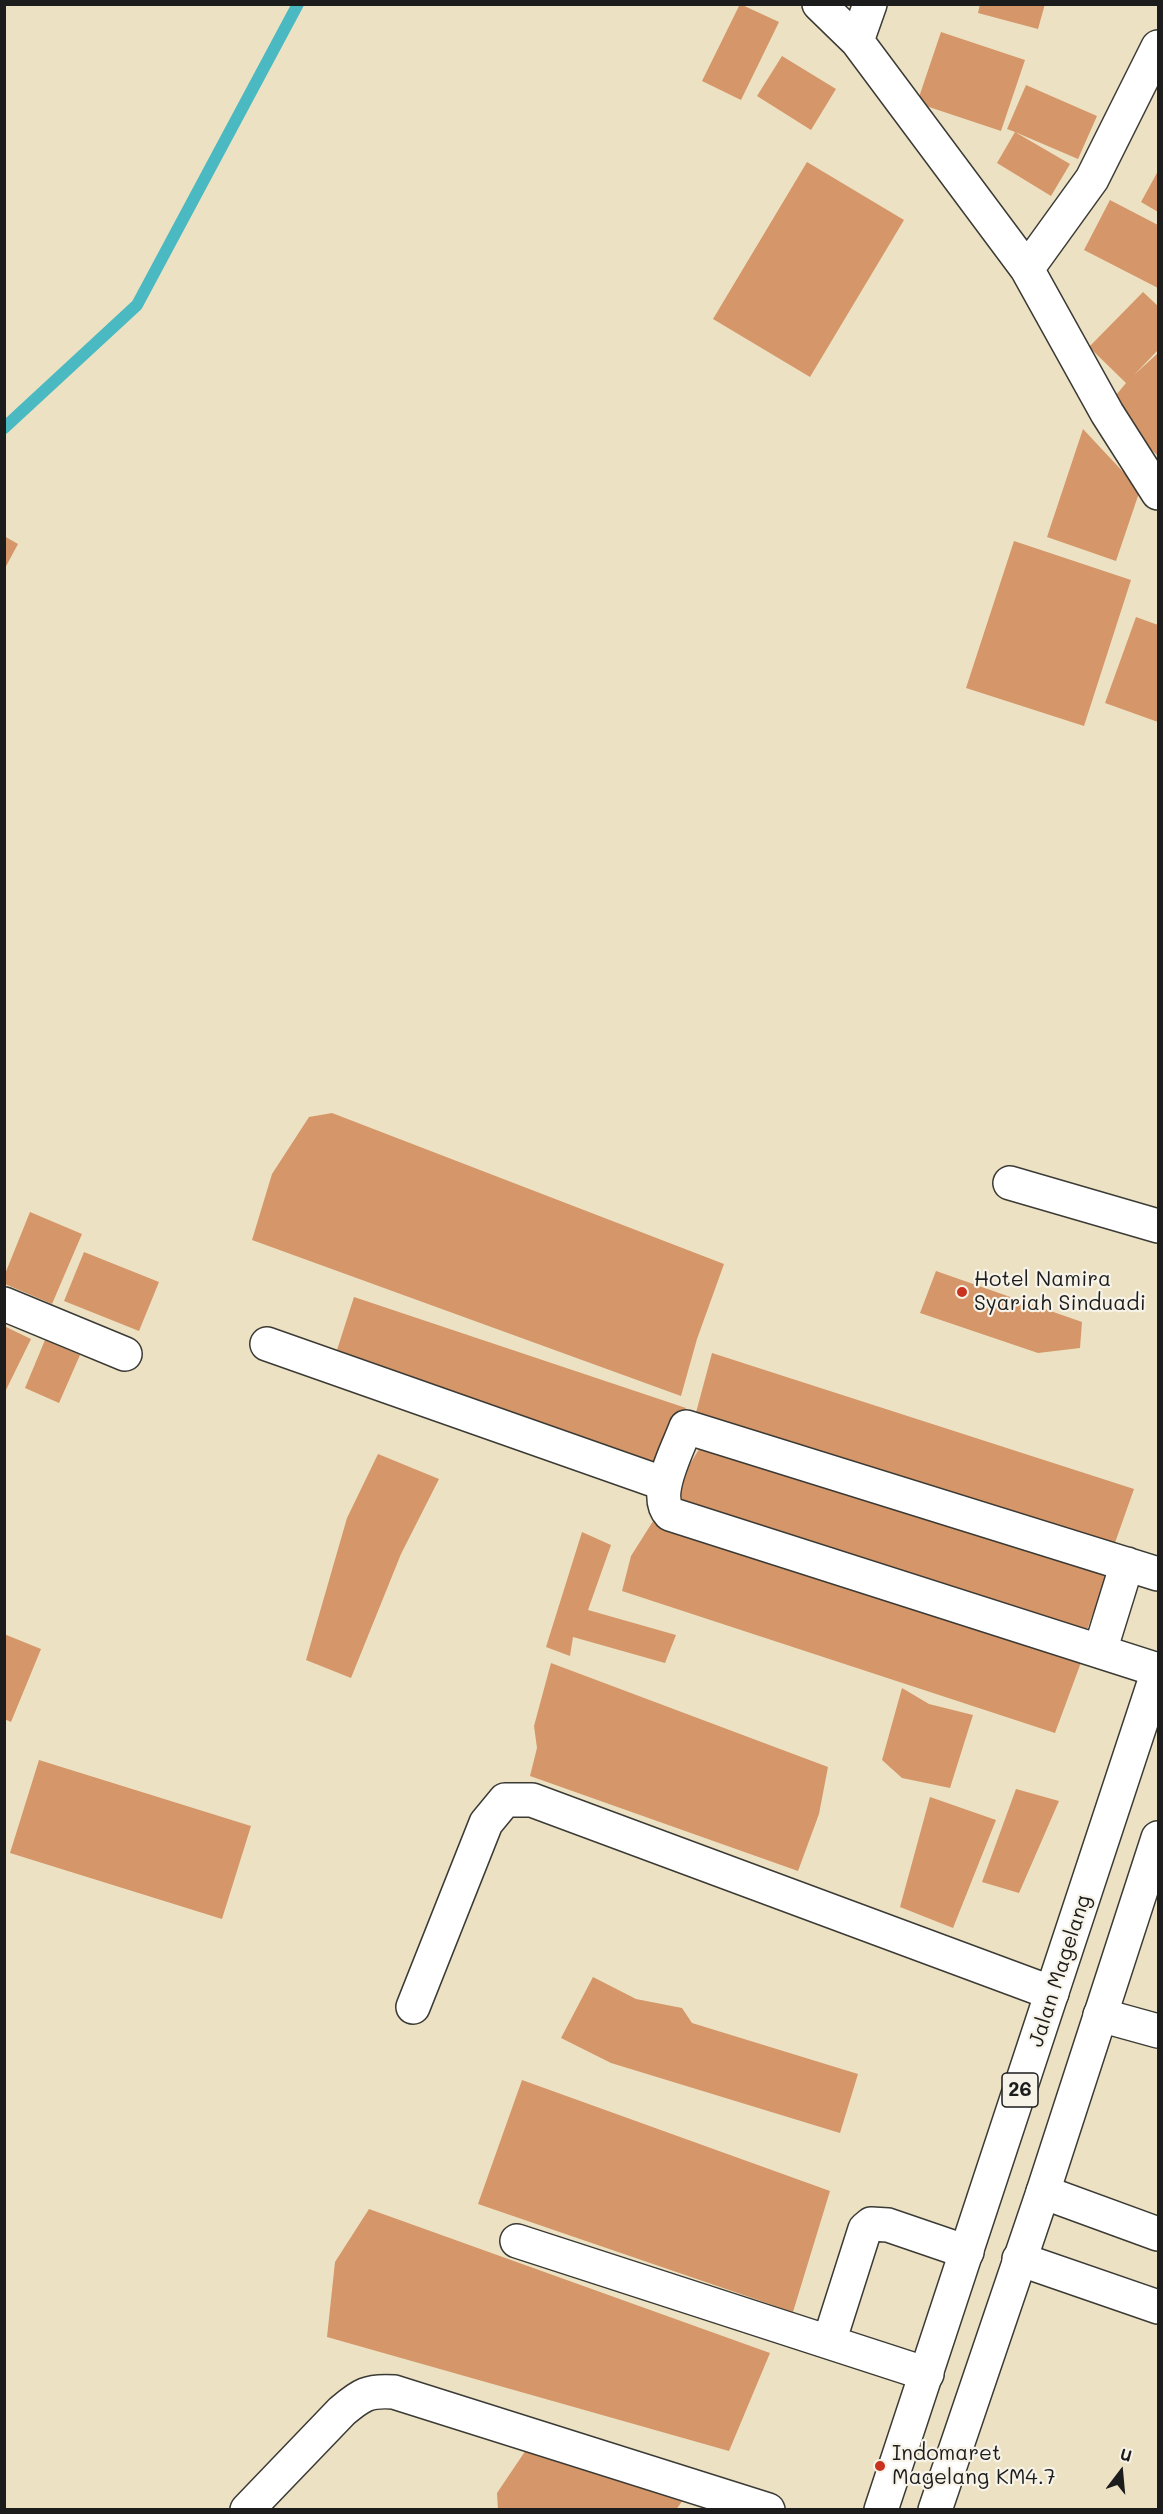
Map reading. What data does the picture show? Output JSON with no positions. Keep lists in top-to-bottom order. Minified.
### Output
{"streets":{"main road":["Jalan Magelang","26"]},"places":["Hotel Namira Syariah Sinduadi","Indomaret Magelang KM4.7"],"north":"top"}
